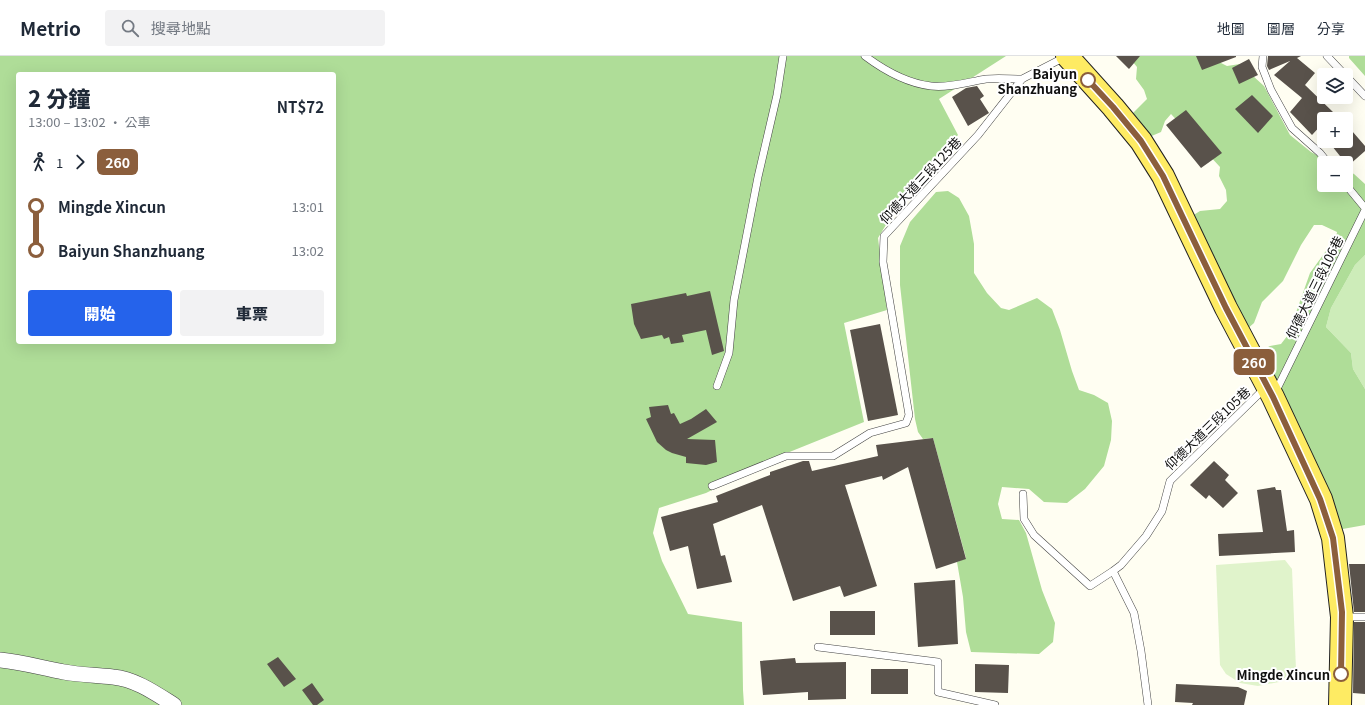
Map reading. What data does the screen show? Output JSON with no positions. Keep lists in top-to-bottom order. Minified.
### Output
{"streets":{"lane":["仰德大道三段125巷","仰德大道三段106巷","仰德大道三段105巷"]},"crossings":[["仰德大道三段106巷","仰德大道三段105巷"]],"places":["Baiyun Shanzhuang","Mingde Xincun"],"lines":["bus line 260"],"page":{"header":"Metrio","search":"搜尋地點","nav":["地圖","圖層","分享"],"on_map":"260","map_buttons":["+","−"],"heading":["2 分鐘","13:00 – 13:02 · 公車","NT$72"],"legs":["1","260"],"list":[{"name":"Mingde Xincun","value":"13:01"},{"name":"Baiyun Shanzhuang","value":"13:02"}],"buttons":["開始","車票"]}}
